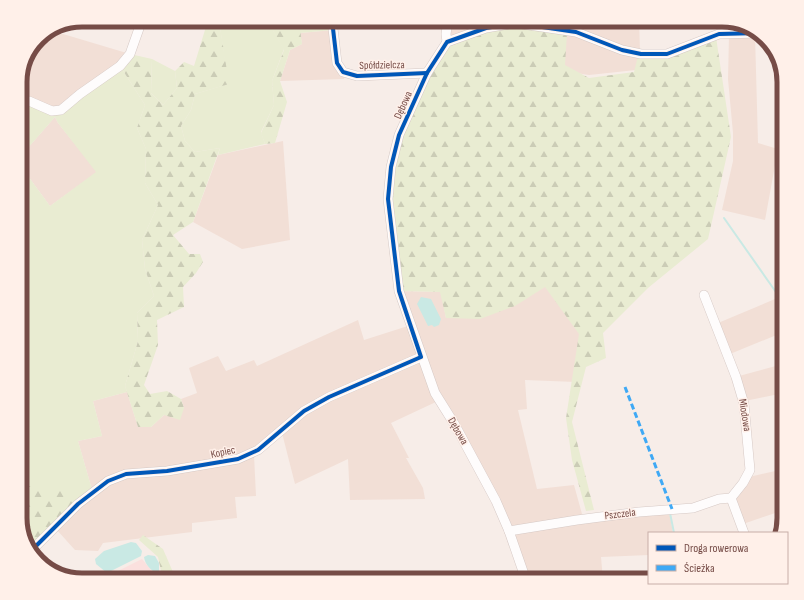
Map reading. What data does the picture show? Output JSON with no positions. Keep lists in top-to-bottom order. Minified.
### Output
{"streets":{"street":["Spółdzielcza","Dębowa","Miodowa","Kopiec","Pszczela"]},"crossings":[["Spółdzielcza","Dębowa"],["Dębowa","Kopiec"],["Dębowa","Pszczela"],["Miodowa","Pszczela"]],"legend":["Droga rowerowa","Ścieżka"]}
